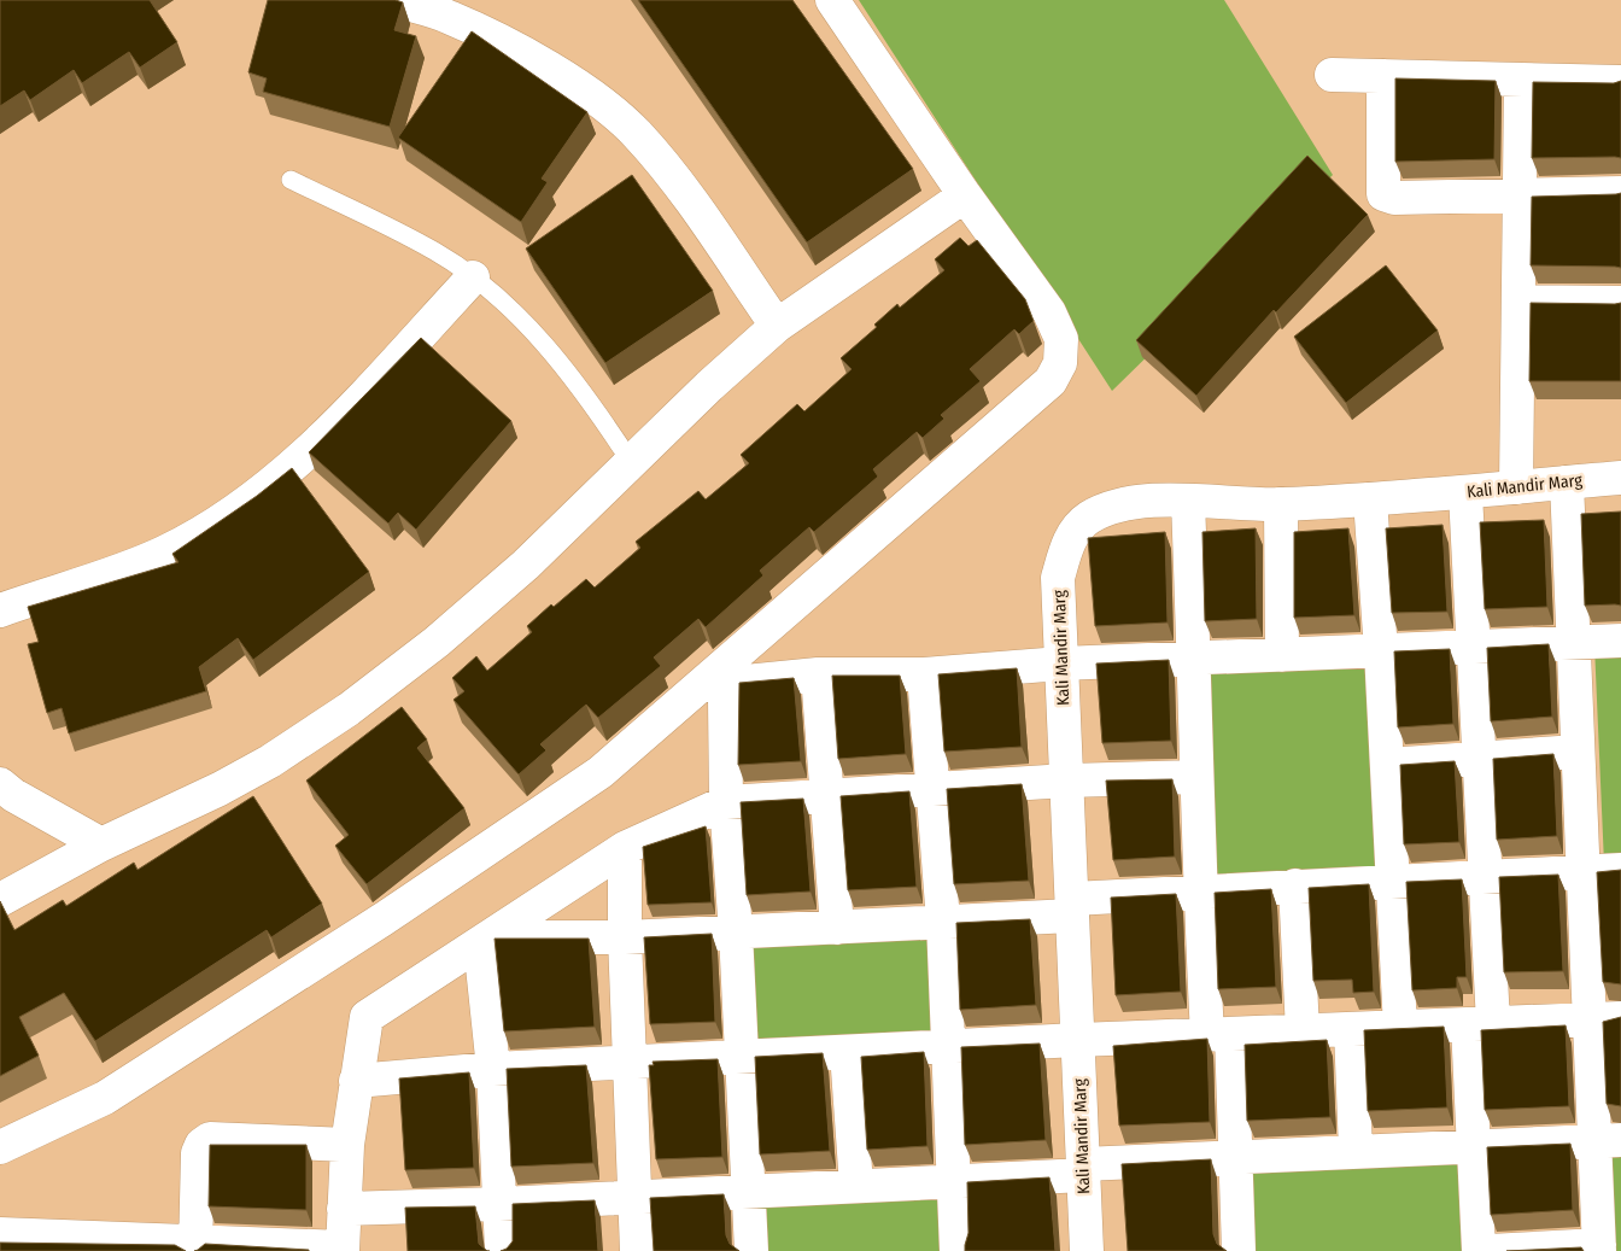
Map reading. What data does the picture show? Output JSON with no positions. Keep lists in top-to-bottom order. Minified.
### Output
{"streets":{"street":["Kali Mandir Marg"]}}
